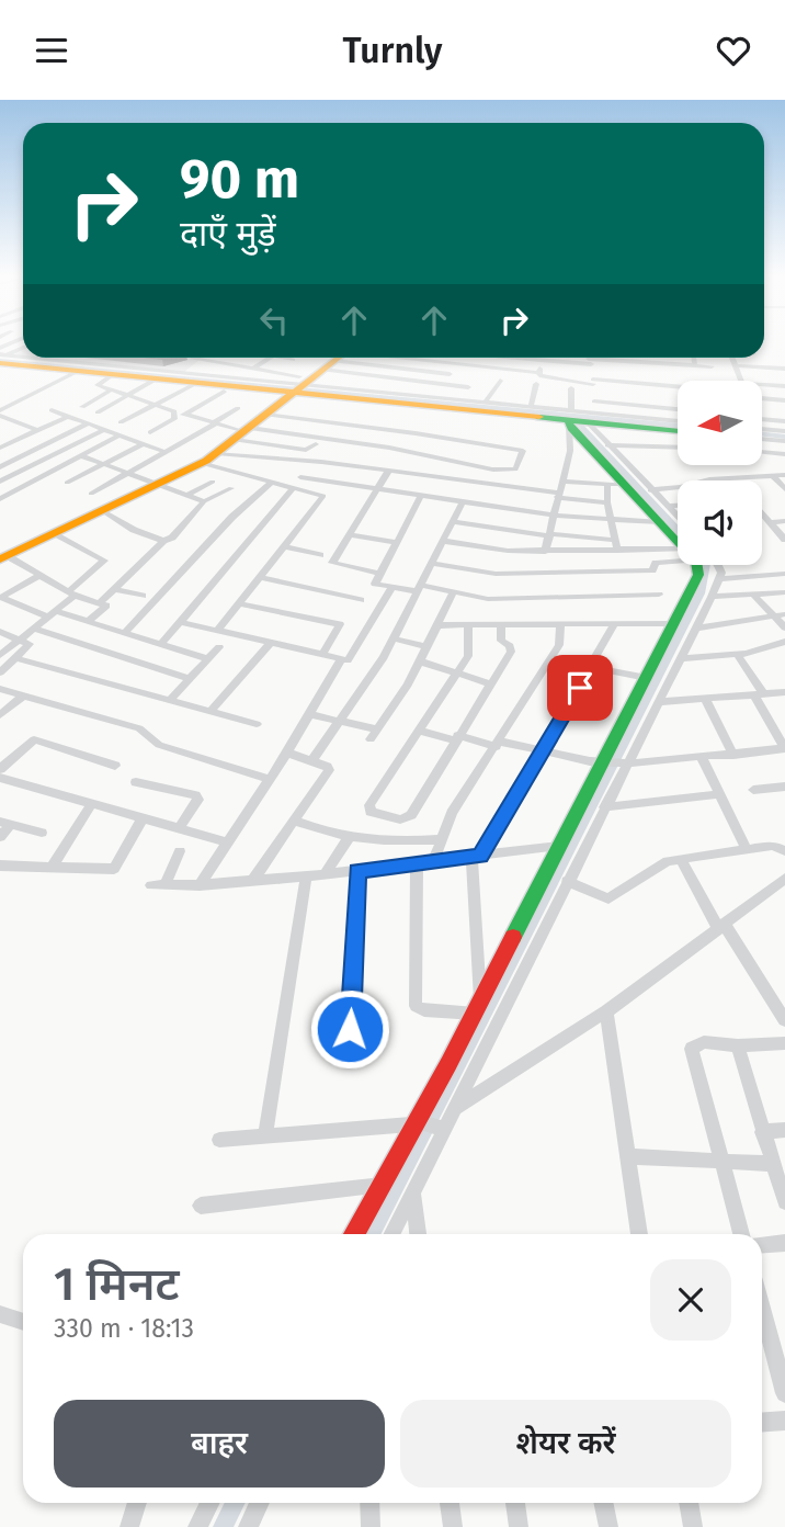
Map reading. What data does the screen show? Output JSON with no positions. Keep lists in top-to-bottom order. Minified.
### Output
{"north":"left","page":{"header":"Turnly","turn":["90 m","दाएँ मुड़ें"],"heading":["1 मिनट","330 m · 18:13"],"buttons":["बाहर","शेयर करें"]}}
